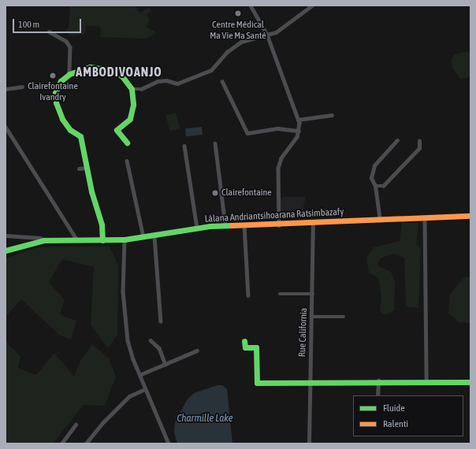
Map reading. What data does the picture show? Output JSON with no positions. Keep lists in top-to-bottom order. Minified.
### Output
{"streets":{"street":["Làlana Andriantsihoarana Ratsimbazafy","Rue California"]},"crossings":[["Làlana Andriantsihoarana Ratsimbazafy","Rue California"]],"districts":["AMBODIVOANJO"],"water":["Charmille Lake"],"places":["Centre Médical Ma Vie Ma Santé","Clairefontaine Ivandry","Clairefontaine"],"legend":["Fluide","Ralenti"],"scale_bar":"100 m"}
